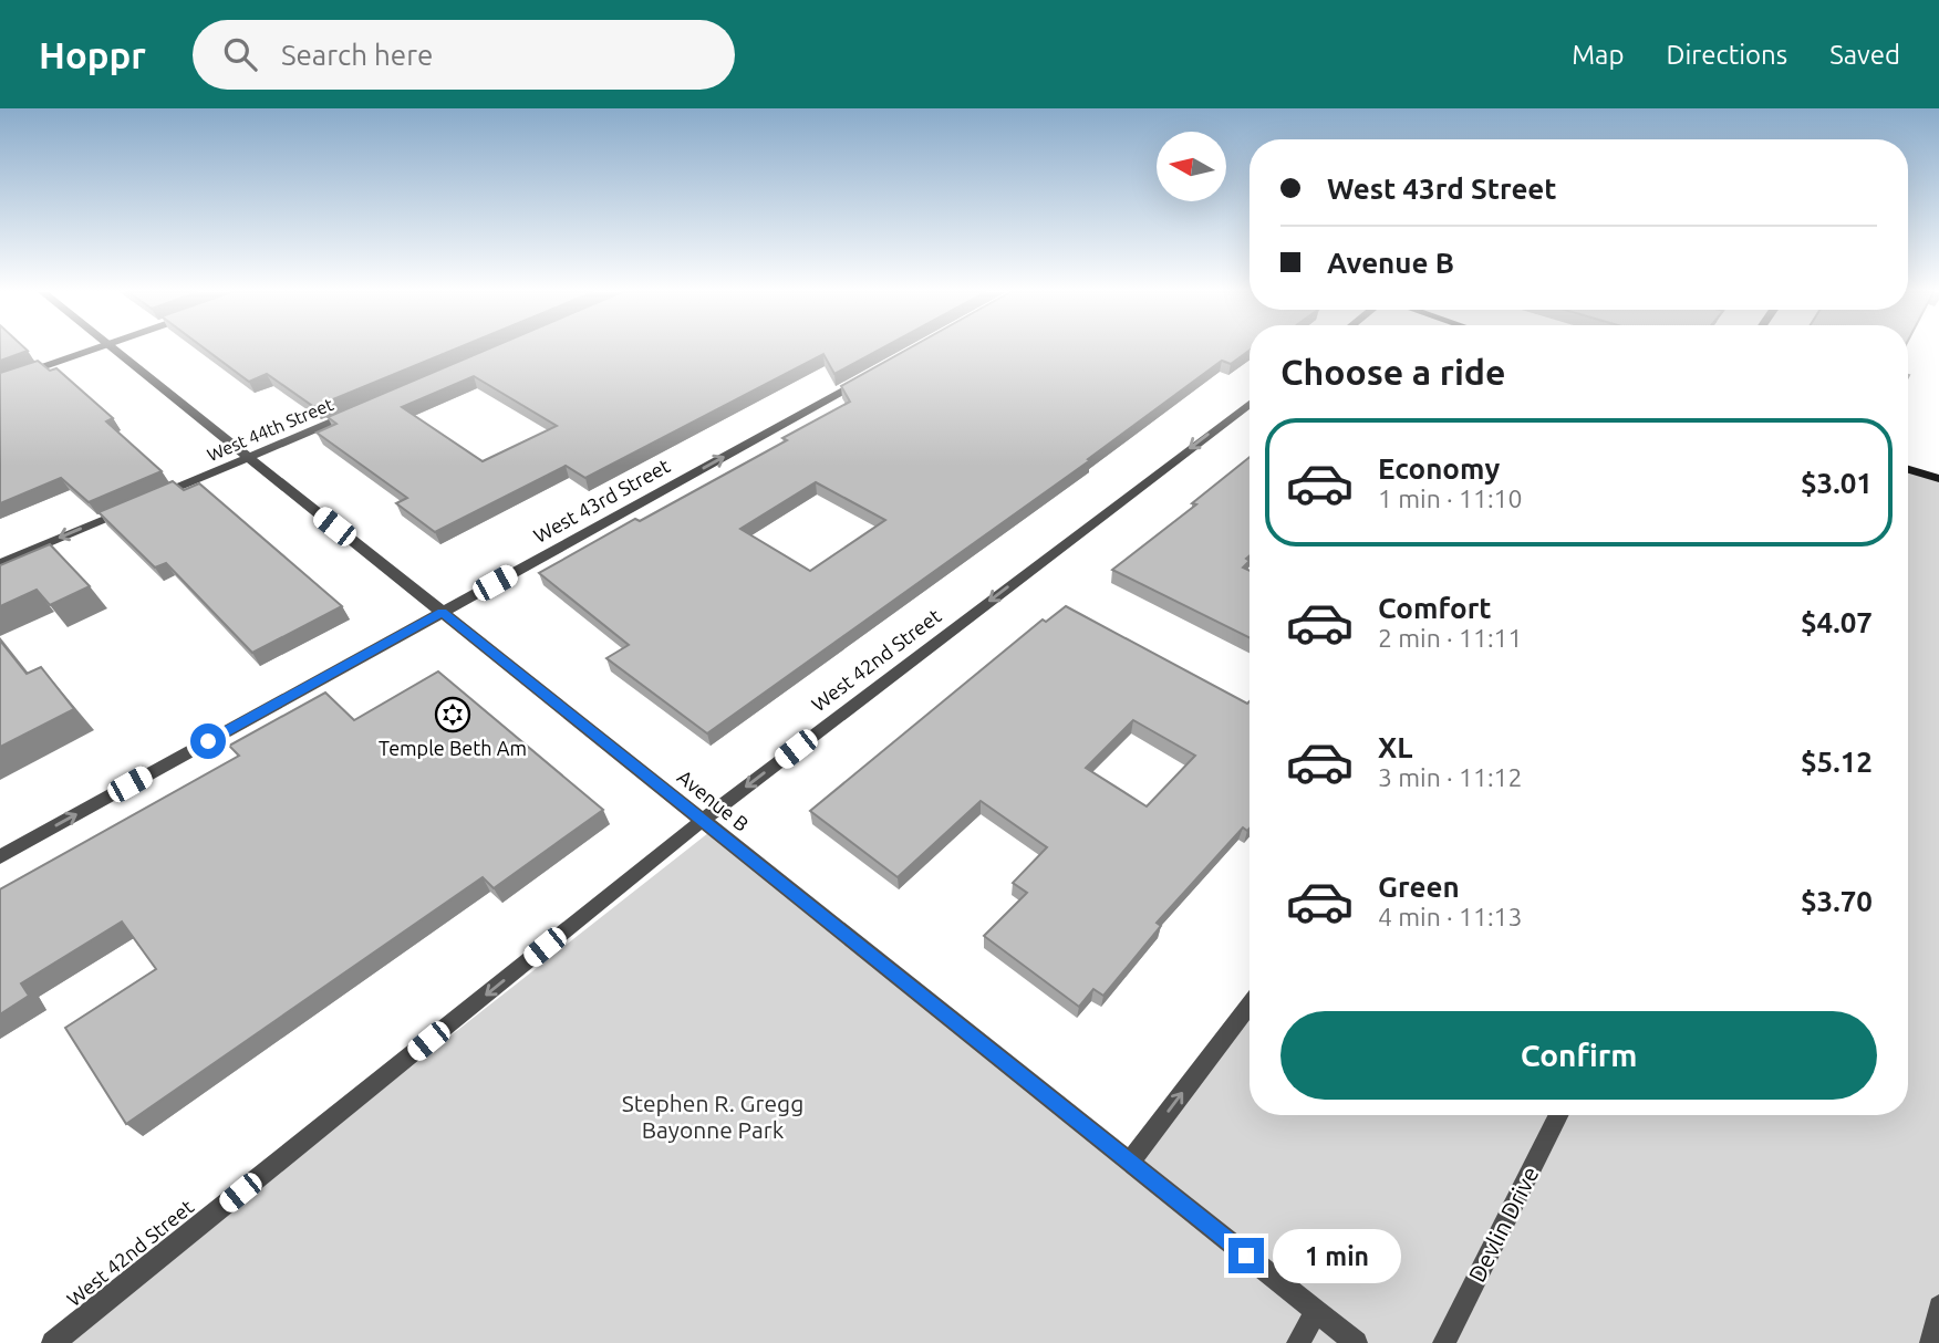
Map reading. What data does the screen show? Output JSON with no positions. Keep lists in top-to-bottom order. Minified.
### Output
{"streets":{"street":["West 44th Street","West 43rd Street","West 42nd Street","Avenue B","Devlin Drive"]},"crossings":[["West 44th Street","Avenue B"],["West 43rd Street","Avenue B"],["West 42nd Street","Avenue B"]],"one_way":["West 43rd Street","West 42nd Street"],"parks":["Stephen R. Gregg Bayonne Park"],"places":{"synagogue":["Temple Beth Am"]},"north":"left","page":{"header":"Hoppr","search":"Search here","nav":["Map","Directions","Saved"],"banner":["West 43rd Street","Avenue B"],"heading":"Choose a ride","list":[{"name":"Economy","note":"1 min · 11:10","value":"$3.01"},{"name":"Comfort","note":"2 min · 11:11","value":"$4.07"},{"name":"XL","note":"3 min · 11:12","value":"$5.12"},{"name":"Green","note":"4 min · 11:13","value":"$3.70"}],"buttons":"Confirm","bubble":"1 min"}}
